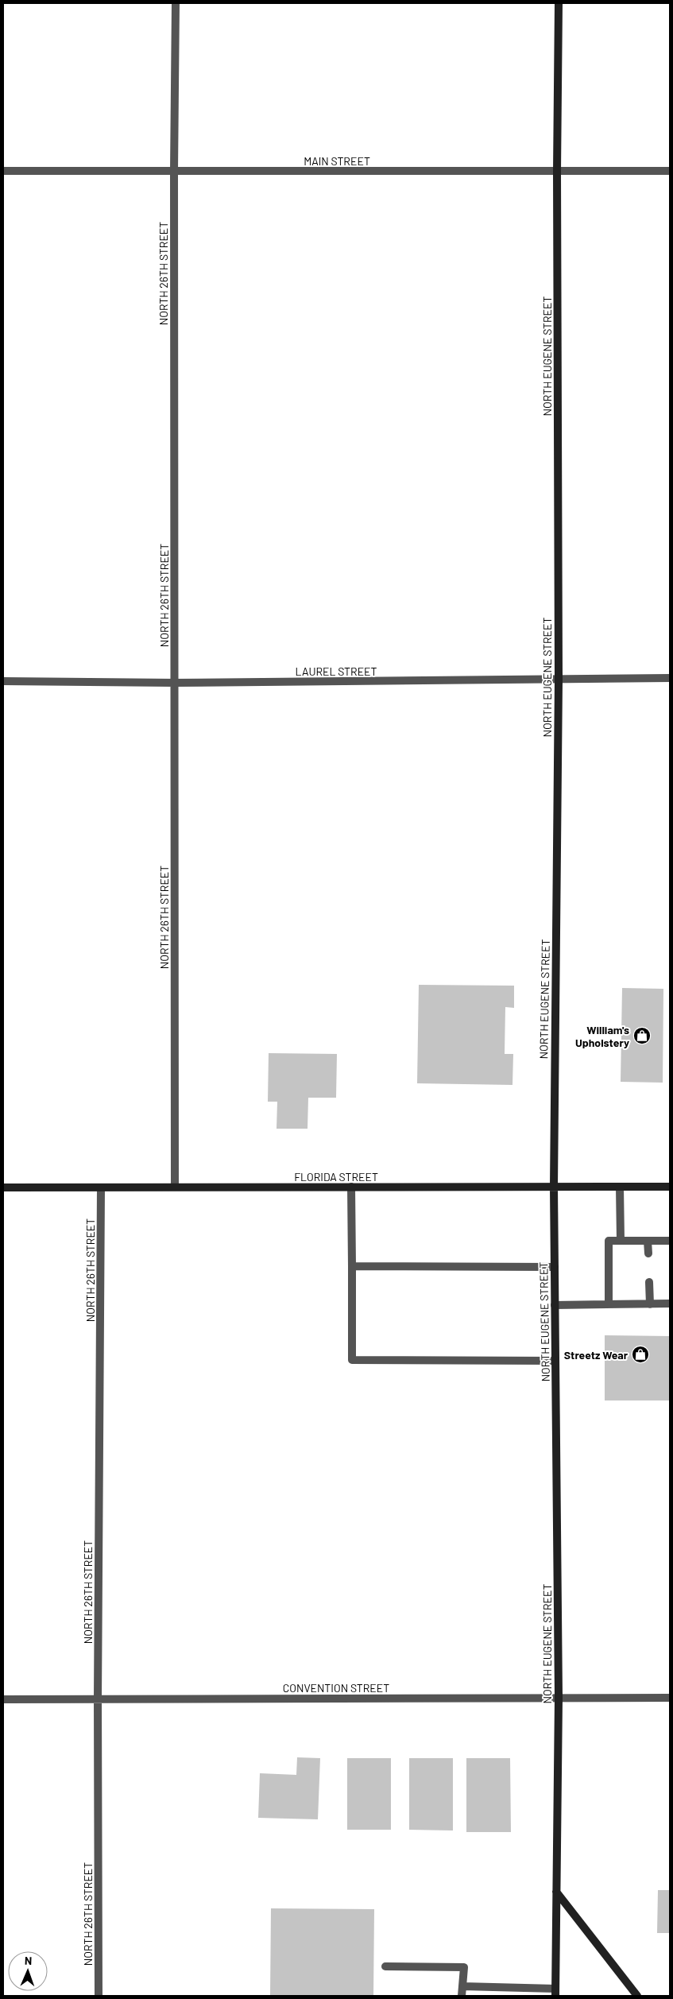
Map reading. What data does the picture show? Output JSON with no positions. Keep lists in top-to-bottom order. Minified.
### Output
{"streets":{"street":["MAIN STREET","NORTH 26TH STREET","NORTH EUGENE STREET","LAUREL STREET","FLORIDA STREET","CONVENTION STREET"]},"crossings":[["MAIN STREET","NORTH 26TH STREET"],["MAIN STREET","NORTH EUGENE STREET"],["NORTH 26TH STREET","LAUREL STREET"],["NORTH 26TH STREET","FLORIDA STREET"],["NORTH 26TH STREET","CONVENTION STREET"],["NORTH EUGENE STREET","LAUREL STREET"],["NORTH EUGENE STREET","FLORIDA STREET"],["NORTH EUGENE STREET","CONVENTION STREET"]],"places":{"shop":["William's Upholstery","Streetz Wear"]},"north":"top"}
